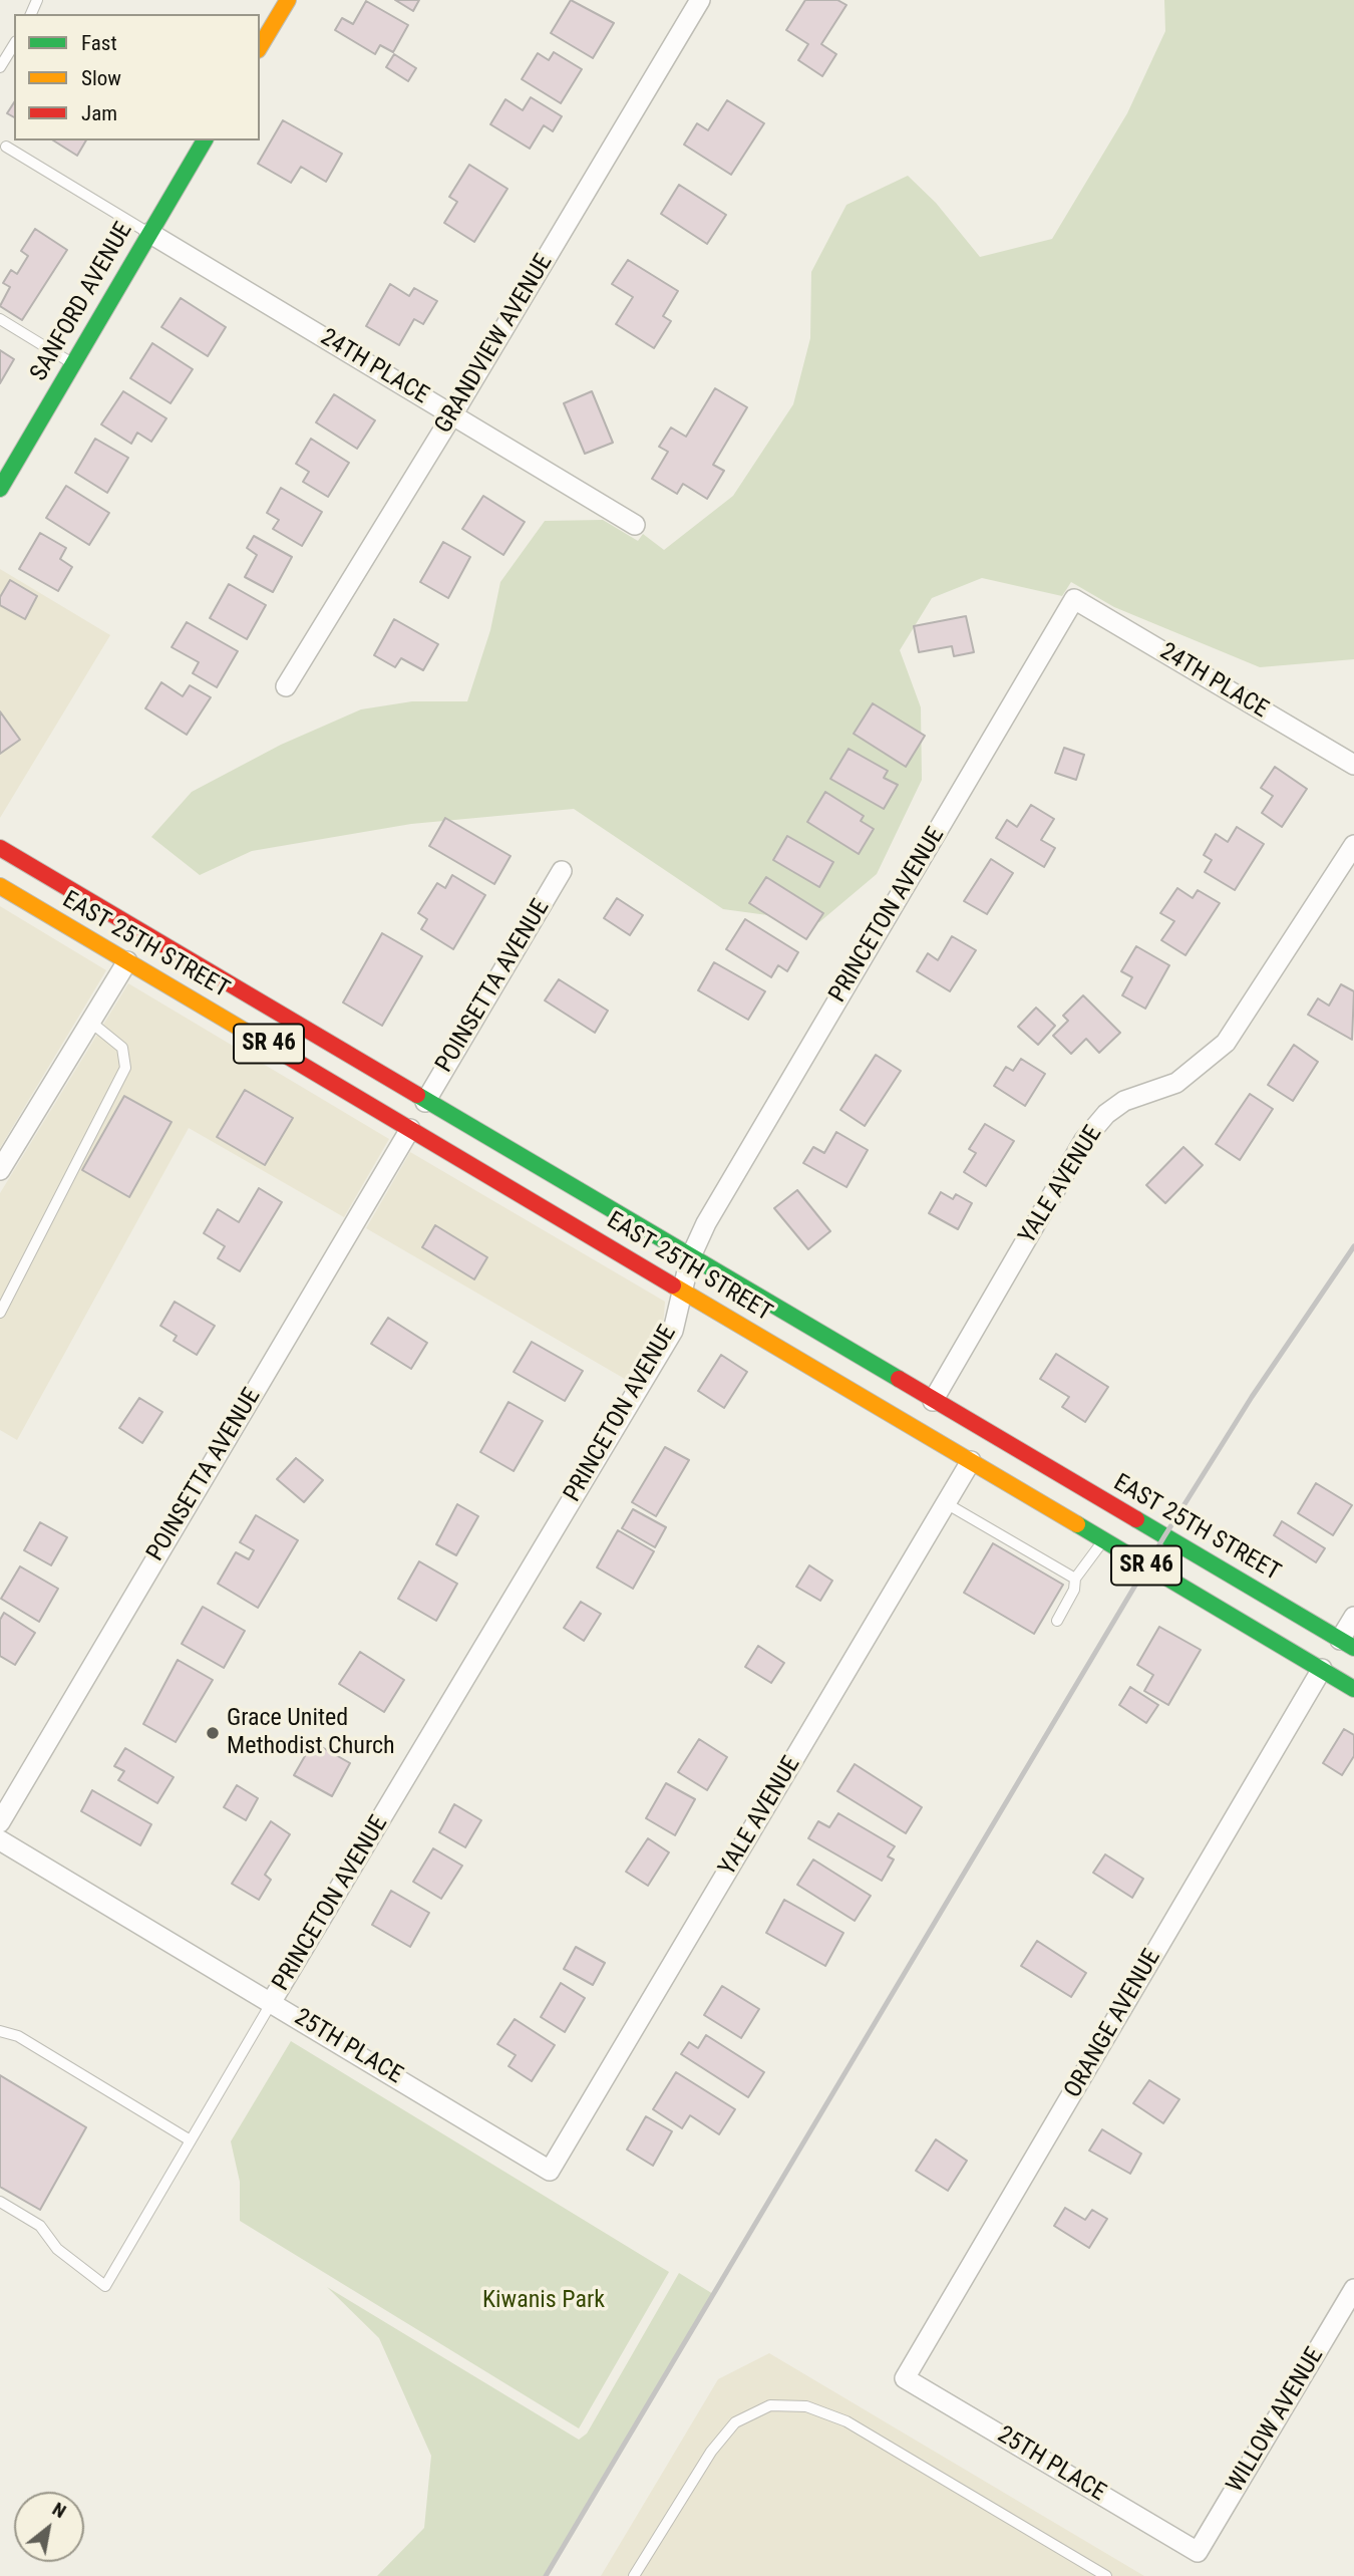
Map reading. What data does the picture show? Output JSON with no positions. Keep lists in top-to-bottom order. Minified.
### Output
{"streets":{"main road":["SANFORD AVENUE","EAST 25TH STREET","SR 46"],"street":["GRANDVIEW AVENUE","24TH PLACE","PRINCETON AVENUE","POINSETTA AVENUE","YALE AVENUE","ORANGE AVENUE","25TH PLACE","WILLOW AVENUE"]},"crossings":[["SANFORD AVENUE","24TH PLACE"],["GRANDVIEW AVENUE","24TH PLACE"],["24TH PLACE","PRINCETON AVENUE"],["PRINCETON AVENUE","EAST 25TH STREET"],["PRINCETON AVENUE","25TH PLACE"],["EAST 25TH STREET","POINSETTA AVENUE"],["EAST 25TH STREET","YALE AVENUE"],["EAST 25TH STREET","ORANGE AVENUE"],["YALE AVENUE","25TH PLACE"],["ORANGE AVENUE","25TH PLACE"],["25TH PLACE","WILLOW AVENUE"]],"parks":["Kiwanis Park"],"places":["Grace United Methodist Church"],"legend":["Fast","Slow","Jam"],"north":"top right"}
